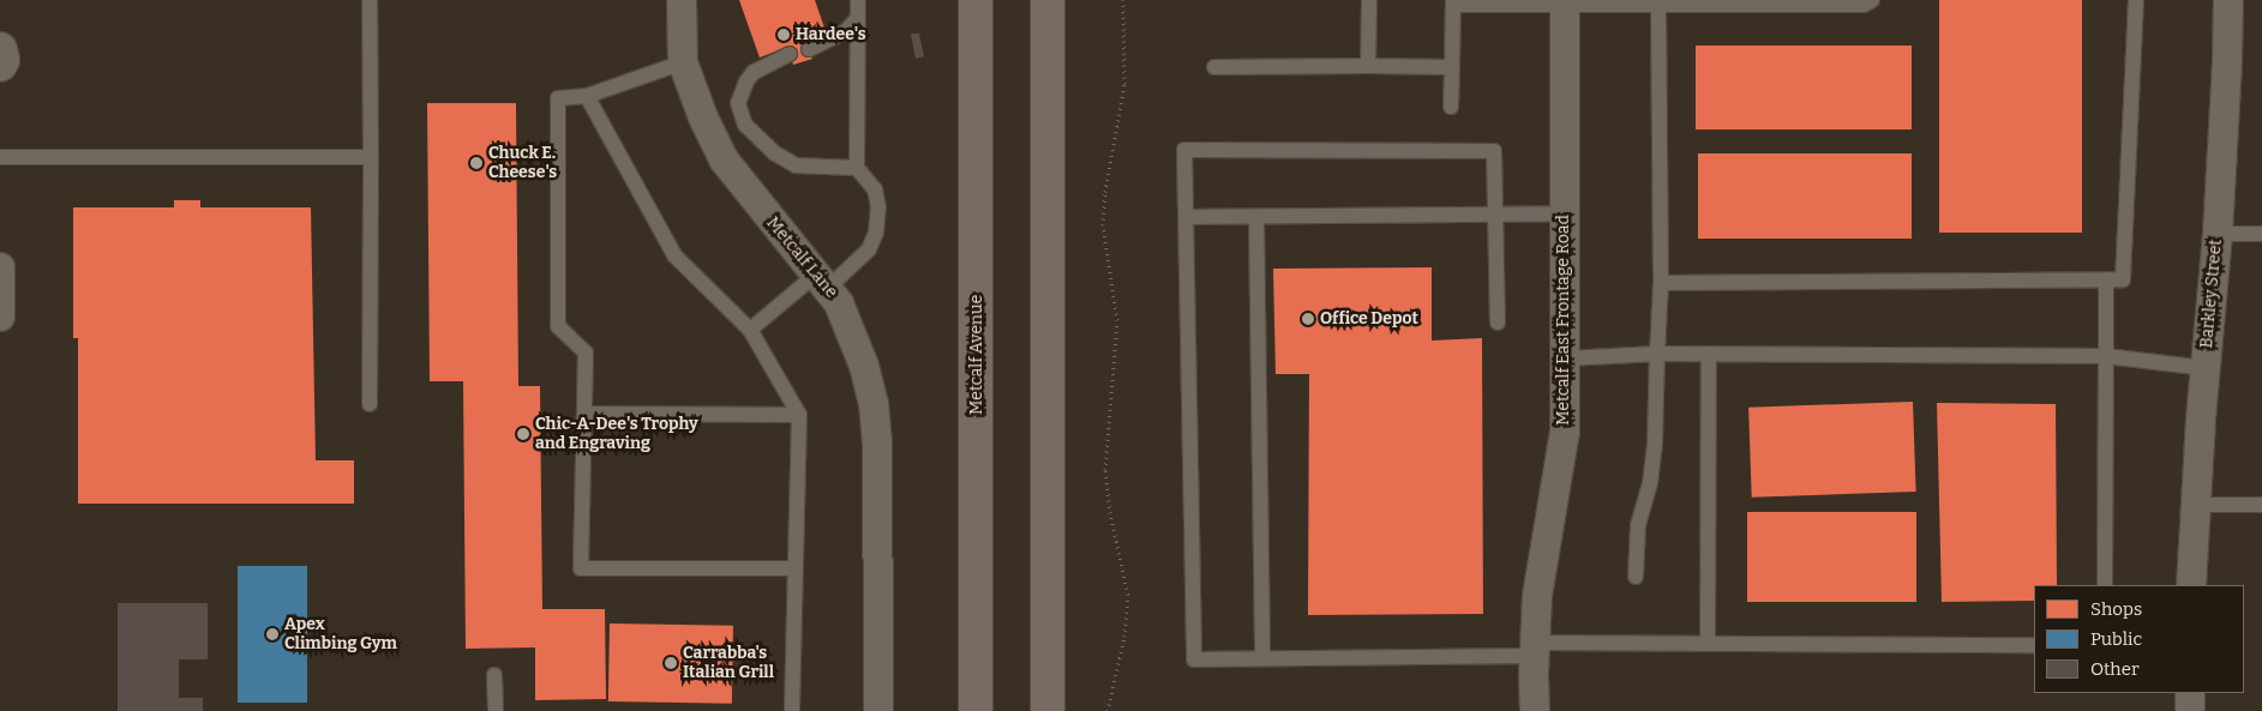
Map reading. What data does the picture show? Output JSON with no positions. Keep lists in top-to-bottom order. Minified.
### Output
{"streets":{"main road":["Metcalf Avenue"],"street":["Metcalf Lane","Barkley Street","Metcalf East Frontage Road"]},"places":["Hardee's","Chuck E. Cheese's","Office Depot","Chic-A-Dee's Trophy and Engraving","Apex Climbing Gym","Carrabba's Italian Grill"],"legend":["Shops","Public","Other"]}
